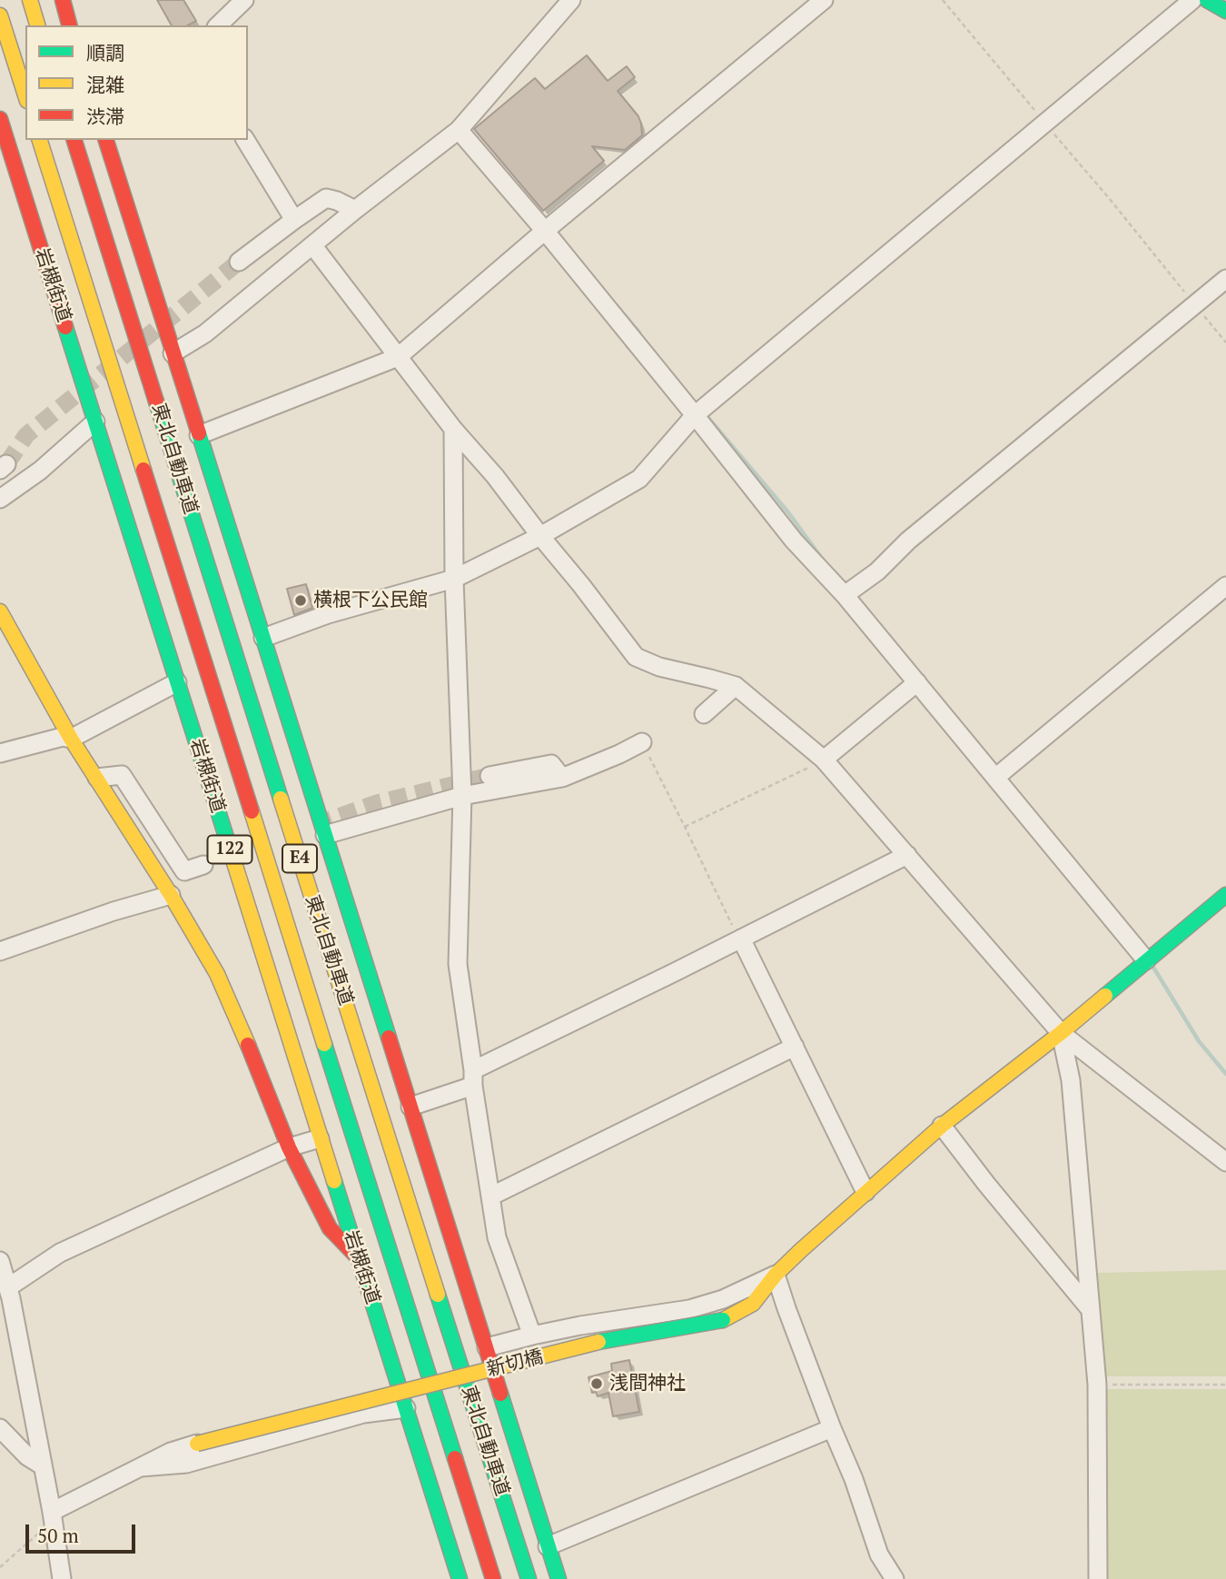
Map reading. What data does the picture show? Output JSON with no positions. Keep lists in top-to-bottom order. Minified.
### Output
{"streets":{"main road":["岩槻街道","東北自動車道","122","E4","新切橋"]},"places":["横根下公民館","浅間神社"],"legend":["順調","混雑","渋滞"],"scale_bar":"50 m"}
